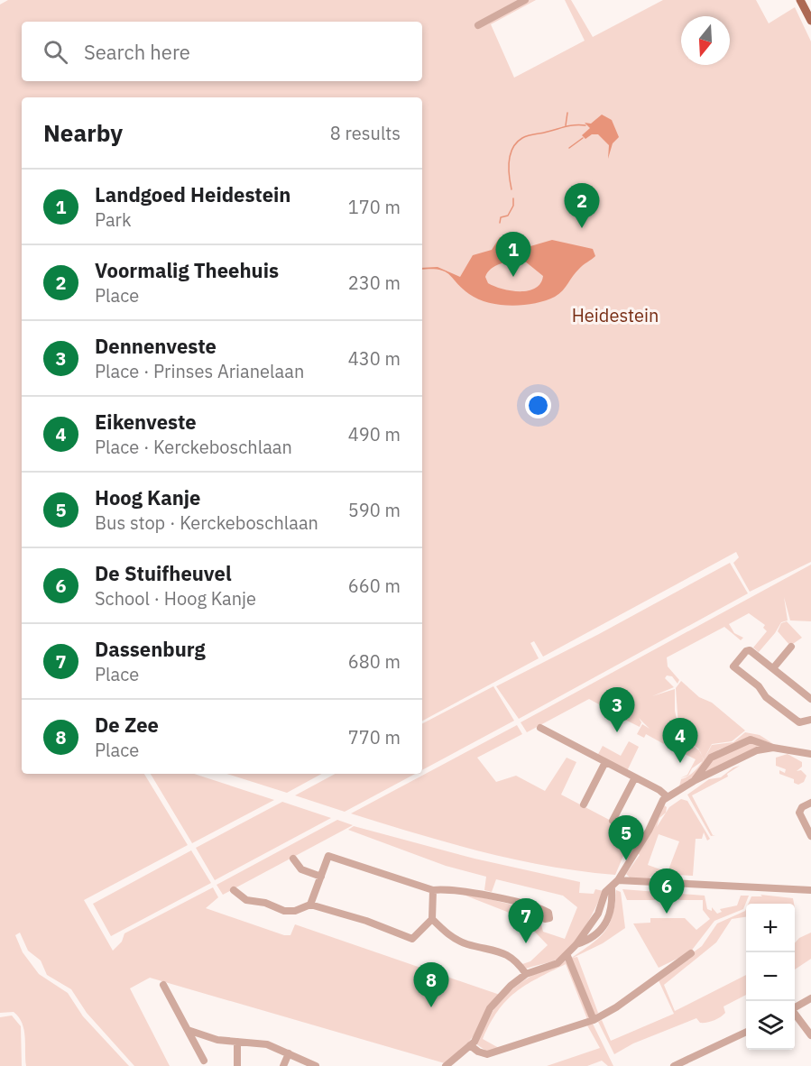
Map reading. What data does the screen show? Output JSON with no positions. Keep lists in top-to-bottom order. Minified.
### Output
{"parks":["Heidestein"],"north":"bottom","page":{"search":"Search here","heading":["Nearby","8 results"],"list":[{"mark":"1","name":"Landgoed Heidestein","note":"Park","value":"170 m"},{"mark":"2","name":"Voormalig Theehuis","note":"Place","value":"230 m"},{"mark":"3","name":"Dennenveste","note":"Place · Prinses Arianelaan","value":"430 m"},{"mark":"4","name":"Eikenveste","note":"Place · Kerckeboschlaan","value":"490 m"},{"mark":"5","name":"Hoog Kanje","note":"Bus stop · Kerckeboschlaan","value":"590 m"},{"mark":"6","name":"De Stuifheuvel","note":"School · Hoog Kanje","value":"660 m"},{"mark":"7","name":"Dassenburg","note":"Place","value":"680 m"},{"mark":"8","name":"De Zee","note":"Place","value":"770 m"}],"pins":["2","1","3","4","5","6","7","8"],"map_buttons":["+","−"]}}
